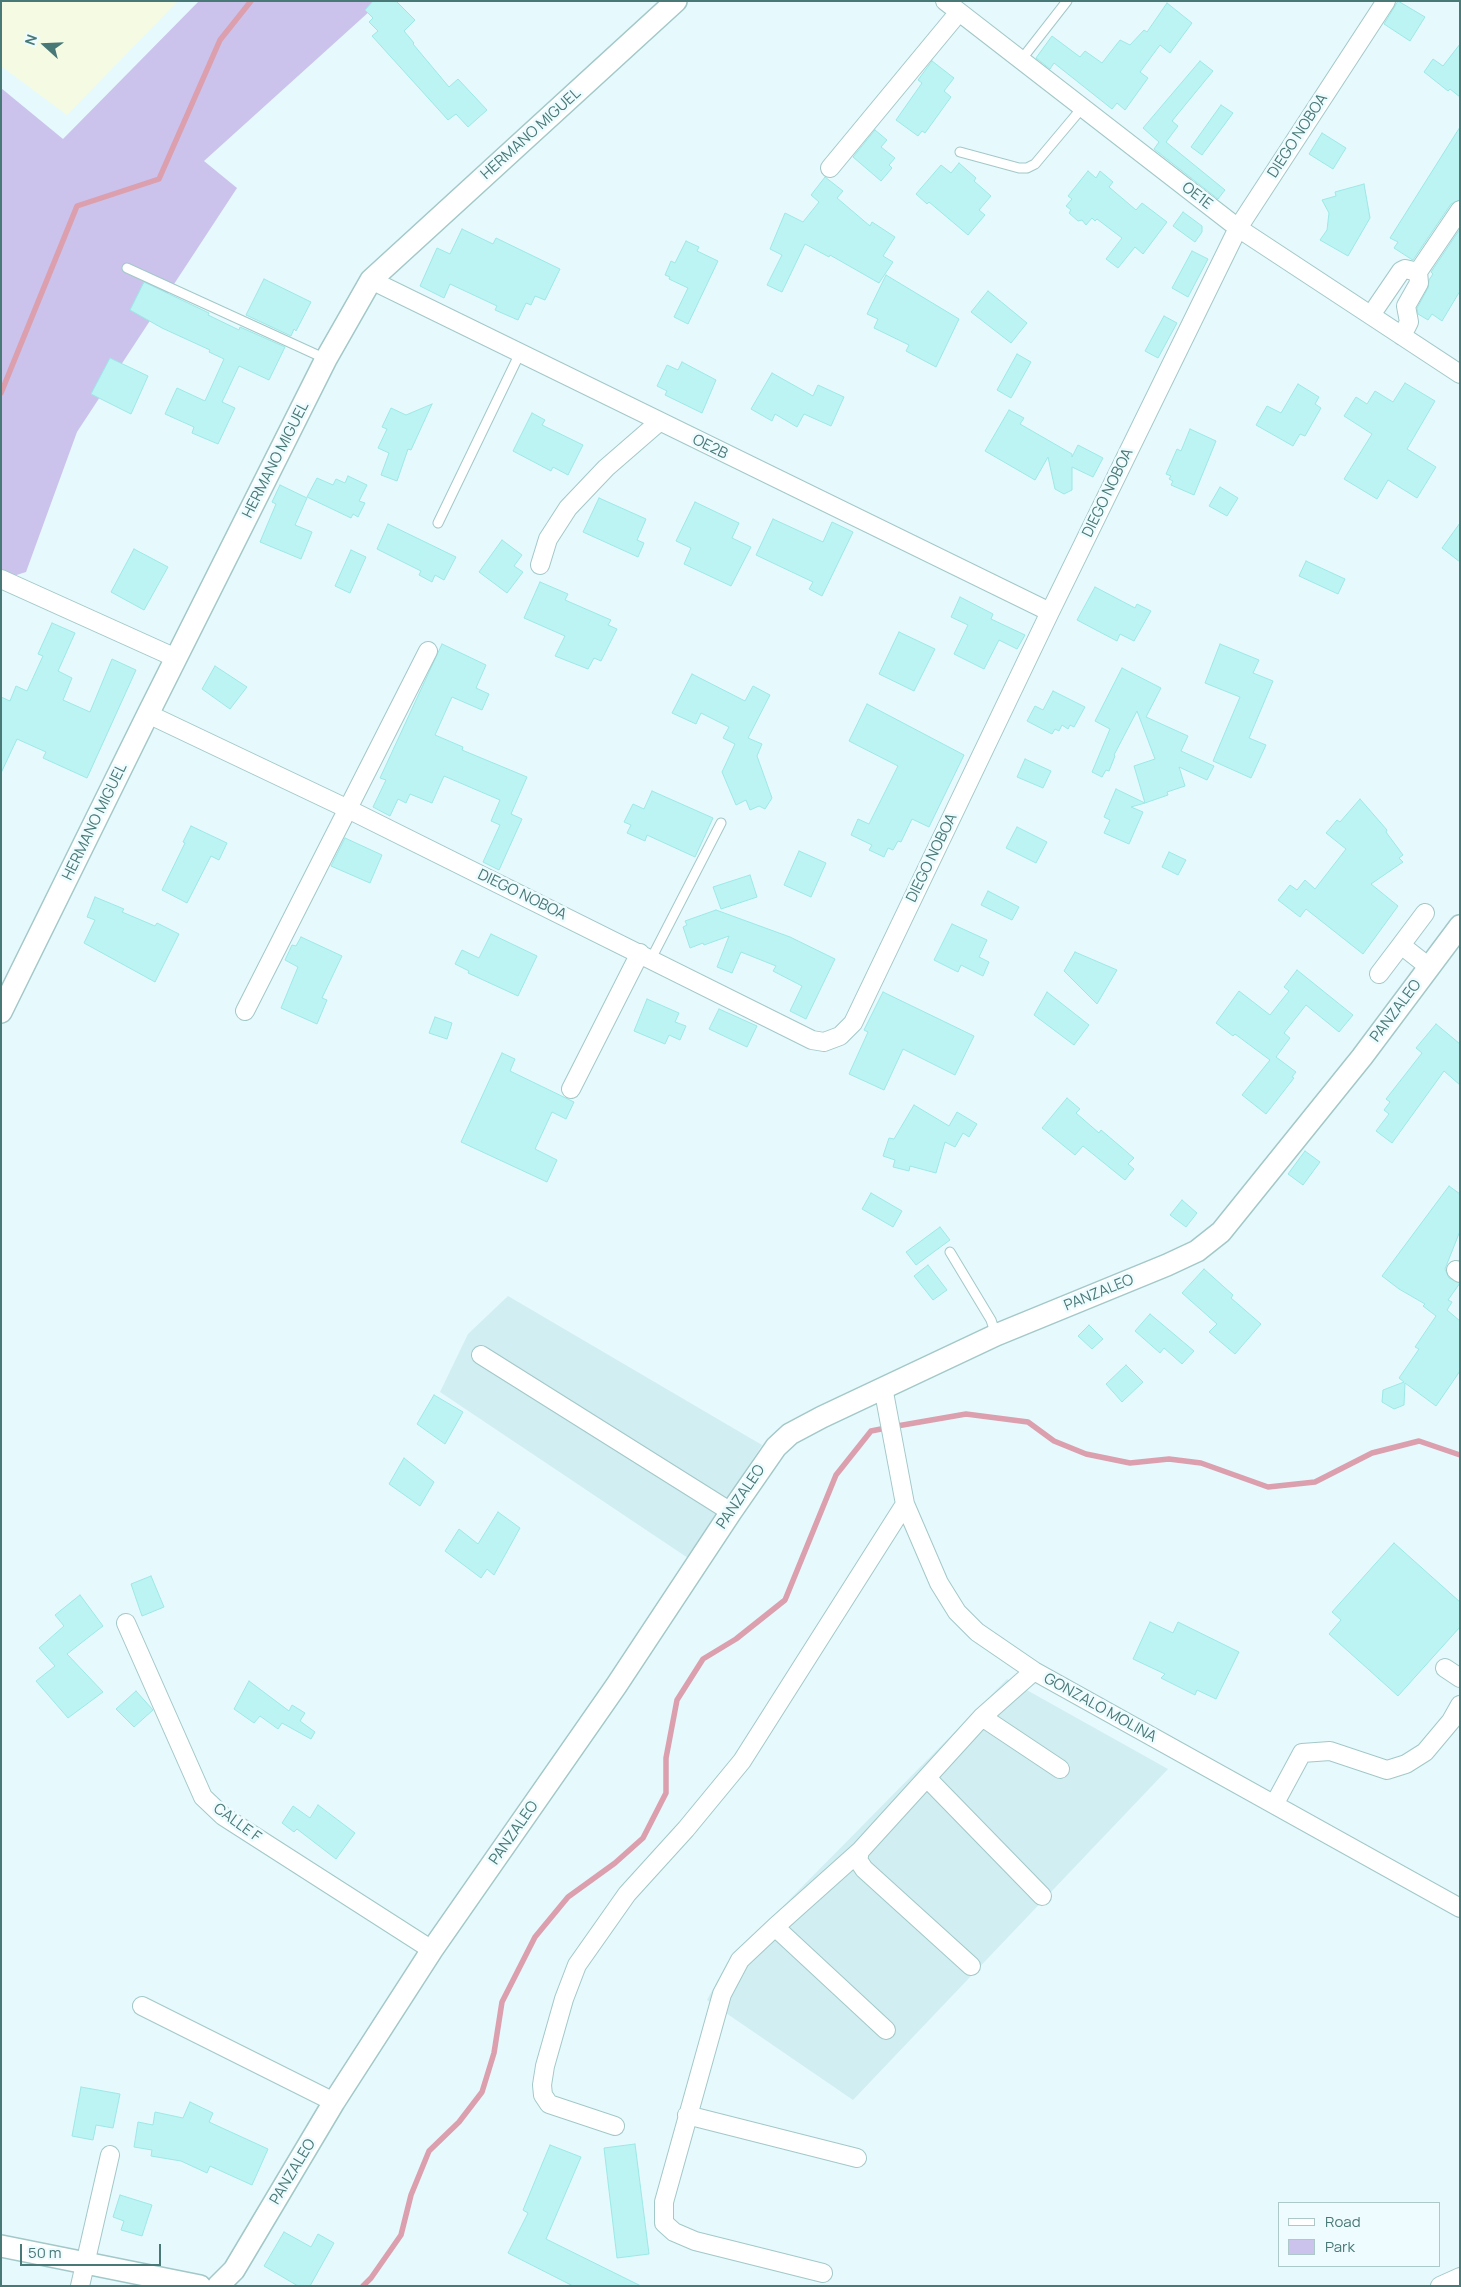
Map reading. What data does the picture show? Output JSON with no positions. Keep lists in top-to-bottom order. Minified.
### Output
{"streets":{"street":["HERMANO MIGUEL","DIEGO NOBOA","OE1E","OE2B","PANZALEO","GONZALO MOLINA","CALLE F"]},"crossings":[["HERMANO MIGUEL","DIEGO NOBOA"],["HERMANO MIGUEL","OE2B"],["DIEGO NOBOA","OE1E"],["DIEGO NOBOA","OE2B"],["PANZALEO","GONZALO MOLINA"],["PANZALEO","CALLE F"]],"legend":["Road","Park"],"scale_bar":"50 m","north":"left"}
